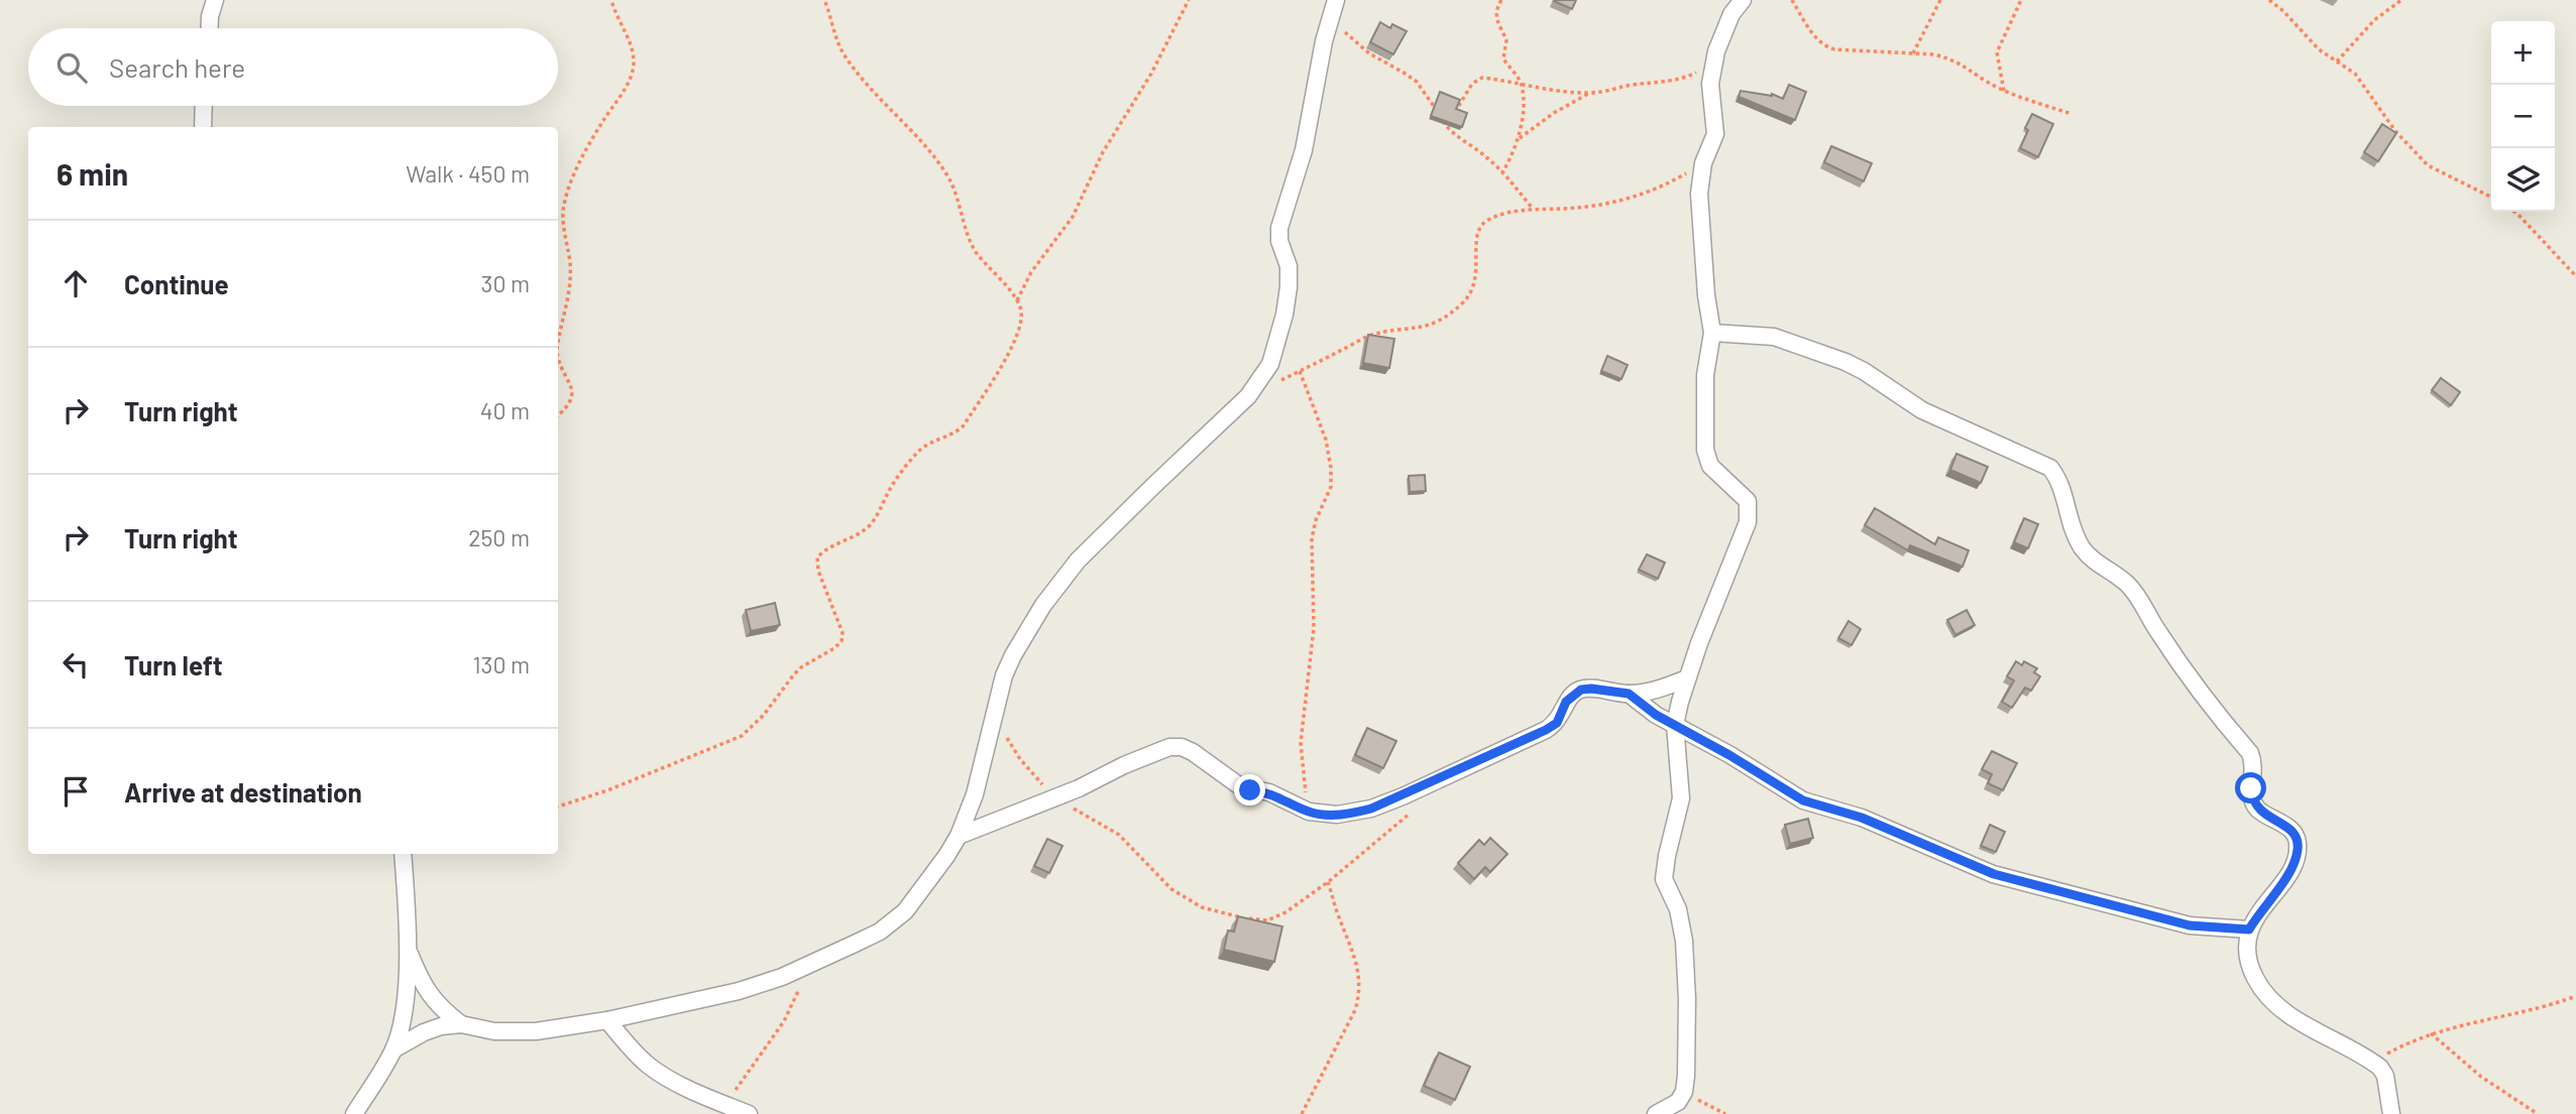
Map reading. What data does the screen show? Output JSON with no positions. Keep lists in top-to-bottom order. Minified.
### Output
{"page":{"map_buttons":["+","−"],"search":"Search here","heading":["6 min","Walk · 450 m"],"list":[["Continue","30 m"],["Turn right","40 m"],["Turn right","250 m"],["Turn left","130 m"],"Arrive at destination"]}}
